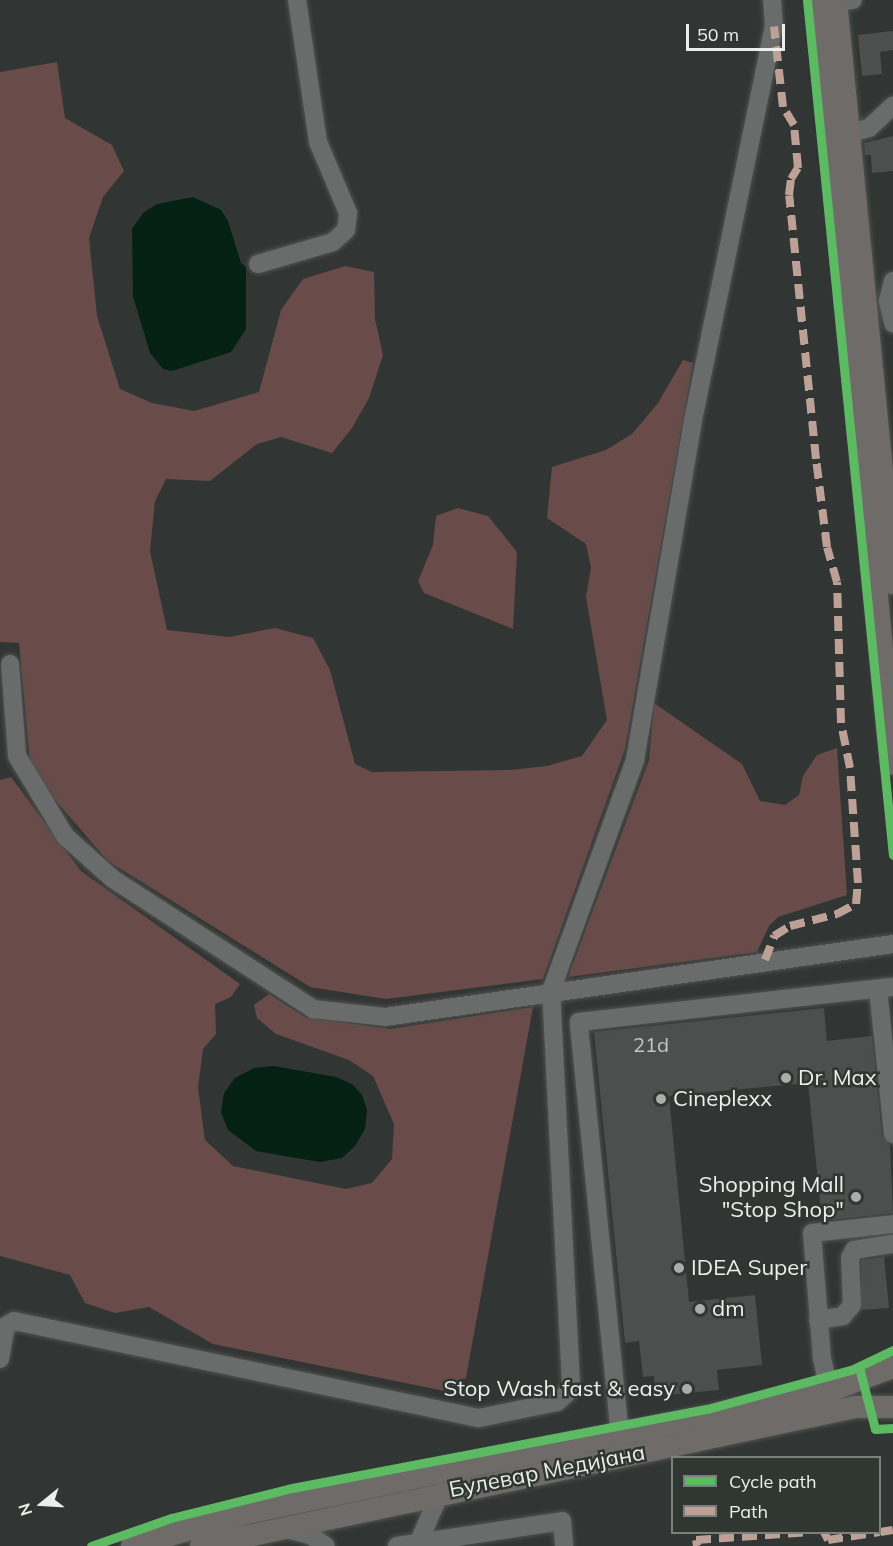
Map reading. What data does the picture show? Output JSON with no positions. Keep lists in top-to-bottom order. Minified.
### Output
{"streets":{"main road":["Булевар Медијана"]},"places":["Dr. Max","Cineplexx","Shopping Mall \"Stop Shop\"","IDEA Super","dm","Stop Wash fast & easy"],"house_numbers":["21d"],"legend":["Cycle path","Path"],"scale_bar":"50 m","north":"left"}
